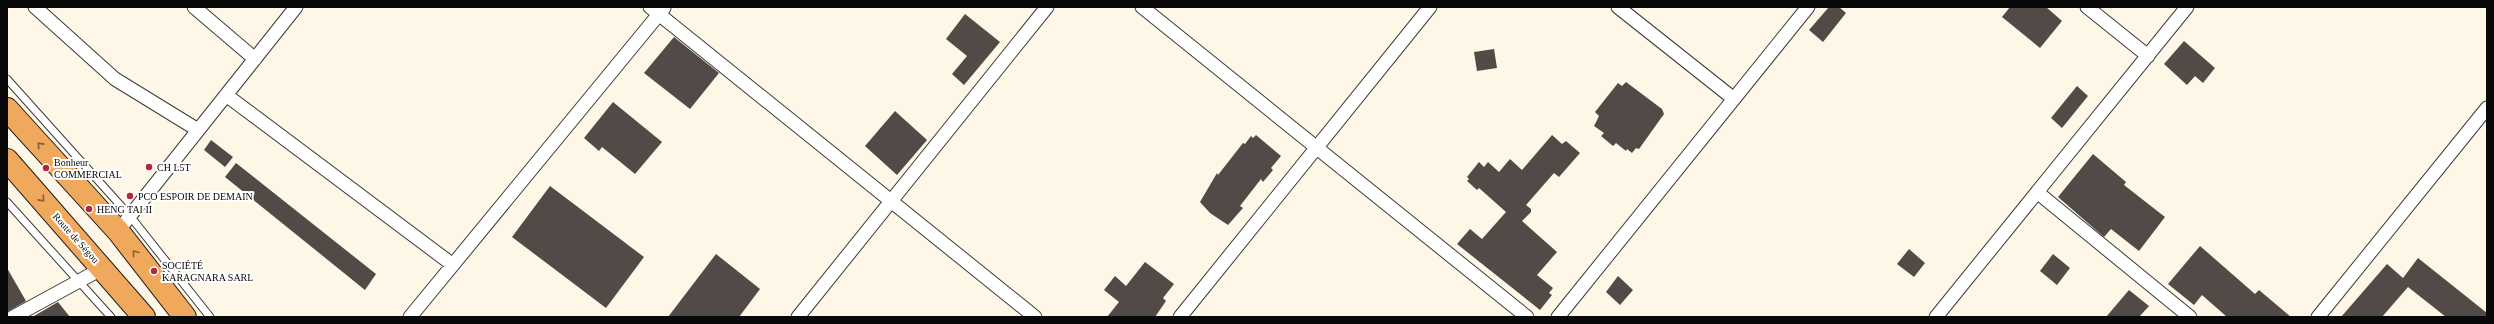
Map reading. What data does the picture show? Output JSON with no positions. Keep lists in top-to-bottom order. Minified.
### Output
{"streets":{"highway":["Route de Ségou"]},"places":["CH L5T","Bonheur COMMERCIAL","PCO ESPOIR DE DEMAIN","HENG TAI II","SOCIÉTÉ KARAGNARA SARL"]}
